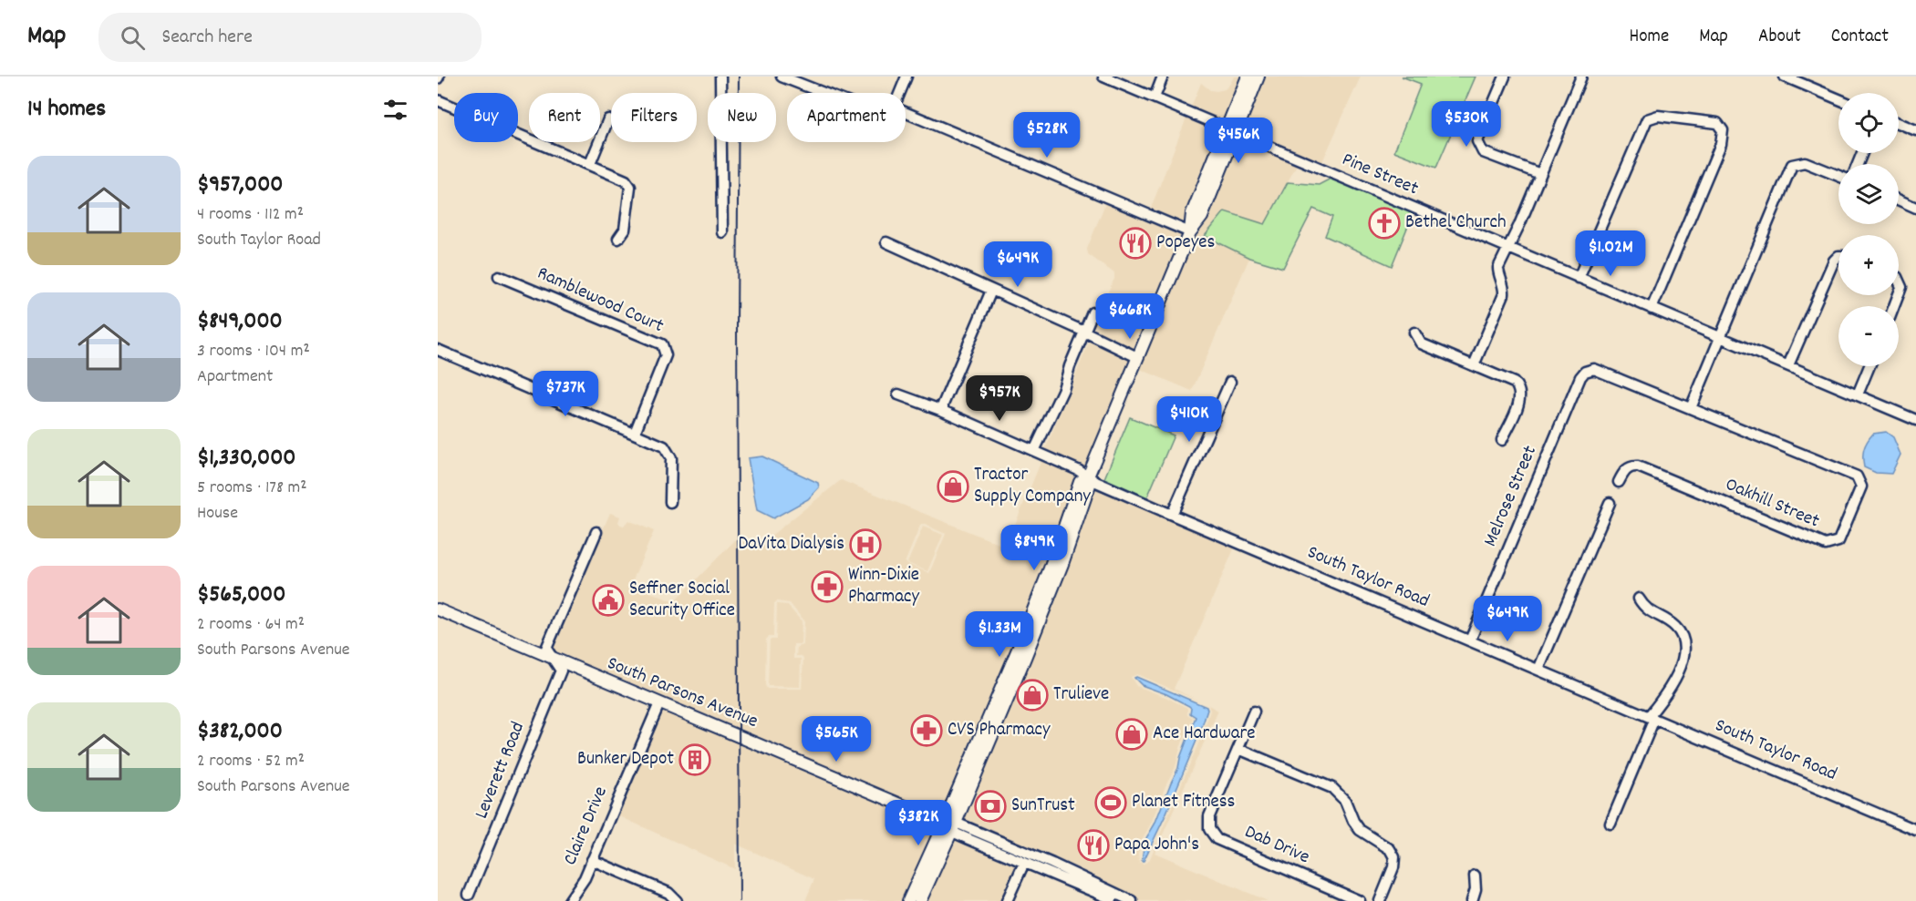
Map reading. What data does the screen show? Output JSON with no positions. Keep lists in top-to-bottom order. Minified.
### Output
{"streets":{"main road":["South Parsons Avenue"],"street":["Pine Street","Ramblewood Court","Melrose Street","Oakhill Street","South Taylor Road","Leverett Road","Claire Drive","Dab Drive"]},"crossings":[["Melrose Street","Oakhill Street"],["Melrose Street","South Taylor Road"],["South Parsons Avenue","Leverett Road"],["South Parsons Avenue","Claire Drive"]],"places":{"church":["Bethel Church"],"restaurant":["Popeyes","Papa John's"],"shop":["Tractor Supply Company","Trulieve","Ace Hardware"],"hospital":["DaVita Dialysis"],"pharmacy":["Winn-Dixie Pharmacy","CVS Pharmacy"],"public building":["Seffner Social Security Office"],"building":["Bunker Depot"],"sports":["Planet Fitness"],"bank":["SunTrust"]},"page":{"header":"Map","search":"Search here","nav":["Home","Map","About","Contact"],"heading":"14 homes","map_buttons":["+","−"],"chip":["Buy","Rent","Filters","New","Apartment"],"price":["$530K","$528K","$456K","$1.02M","$649K","$668K","$737K","$957K","$410K","$849K","$649K","$1.33M","$565K","$382K"],"list":[{"name":"$957,000","note":"4 rooms · 112 m² · South Taylor Road"},{"name":"$849,000","note":"3 rooms · 104 m² · Apartment"},{"name":"$1,330,000","note":"5 rooms · 178 m² · House"},{"name":"$565,000","note":"2 rooms · 64 m² · South Parsons Avenue"},{"name":"$382,000","note":"2 rooms · 52 m² · South Parsons Avenue"}]}}
